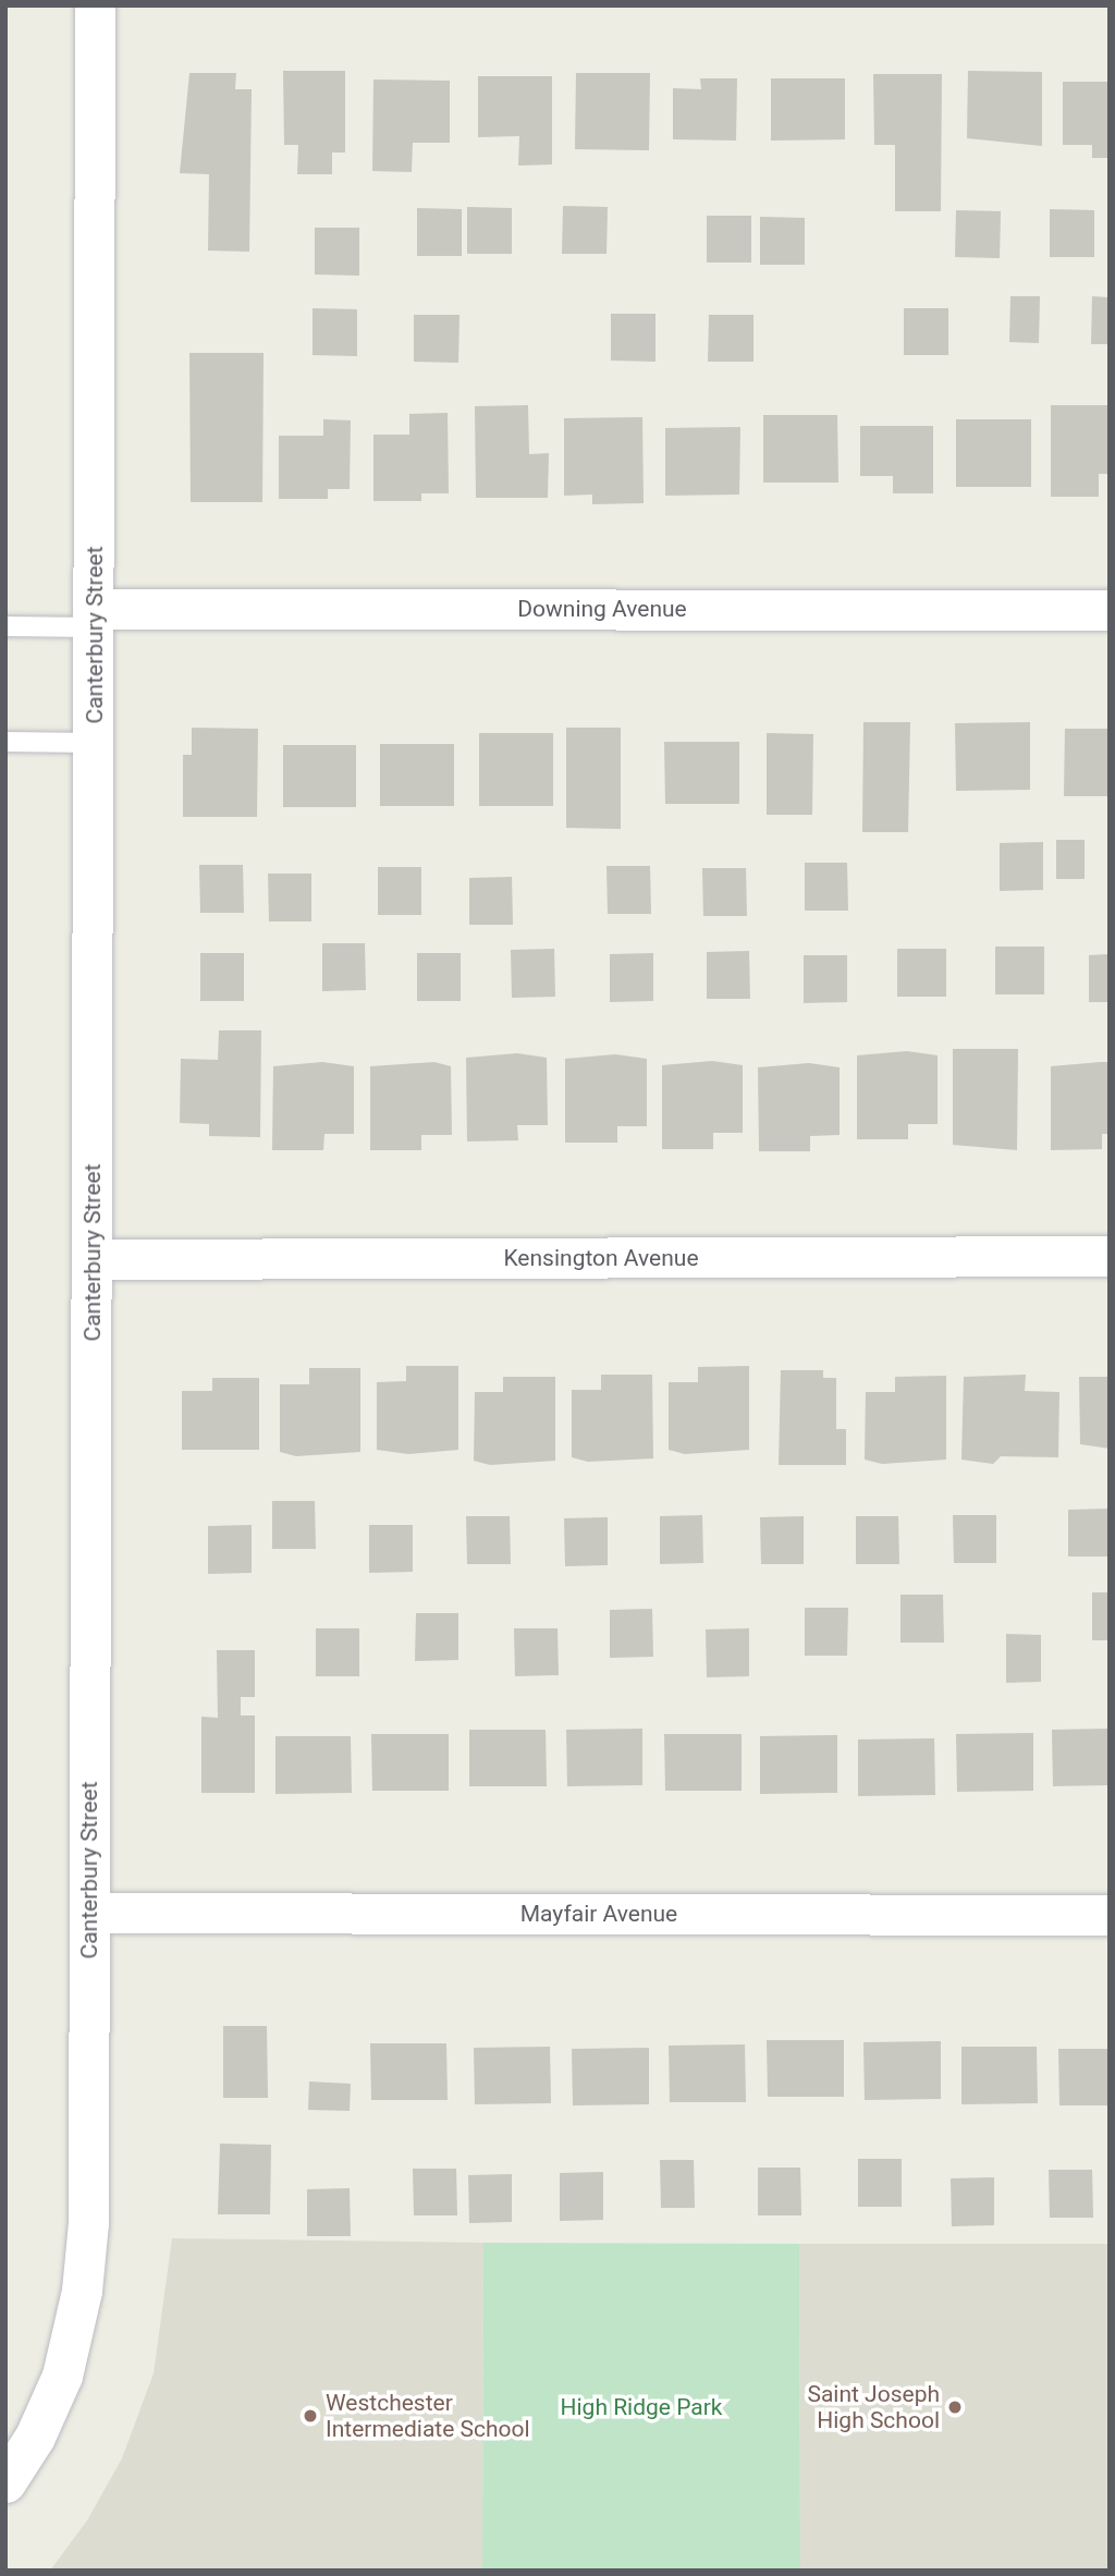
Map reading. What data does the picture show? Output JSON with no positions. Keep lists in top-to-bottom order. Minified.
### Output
{"streets":{"street":["Downing Avenue","Canterbury Street","Kensington Avenue","Mayfair Avenue"]},"crossings":[["Downing Avenue","Canterbury Street"],["Canterbury Street","Kensington Avenue"],["Canterbury Street","Mayfair Avenue"]],"parks":["High Ridge Park"],"places":["Saint Joseph High School","Westchester Intermediate School"]}
